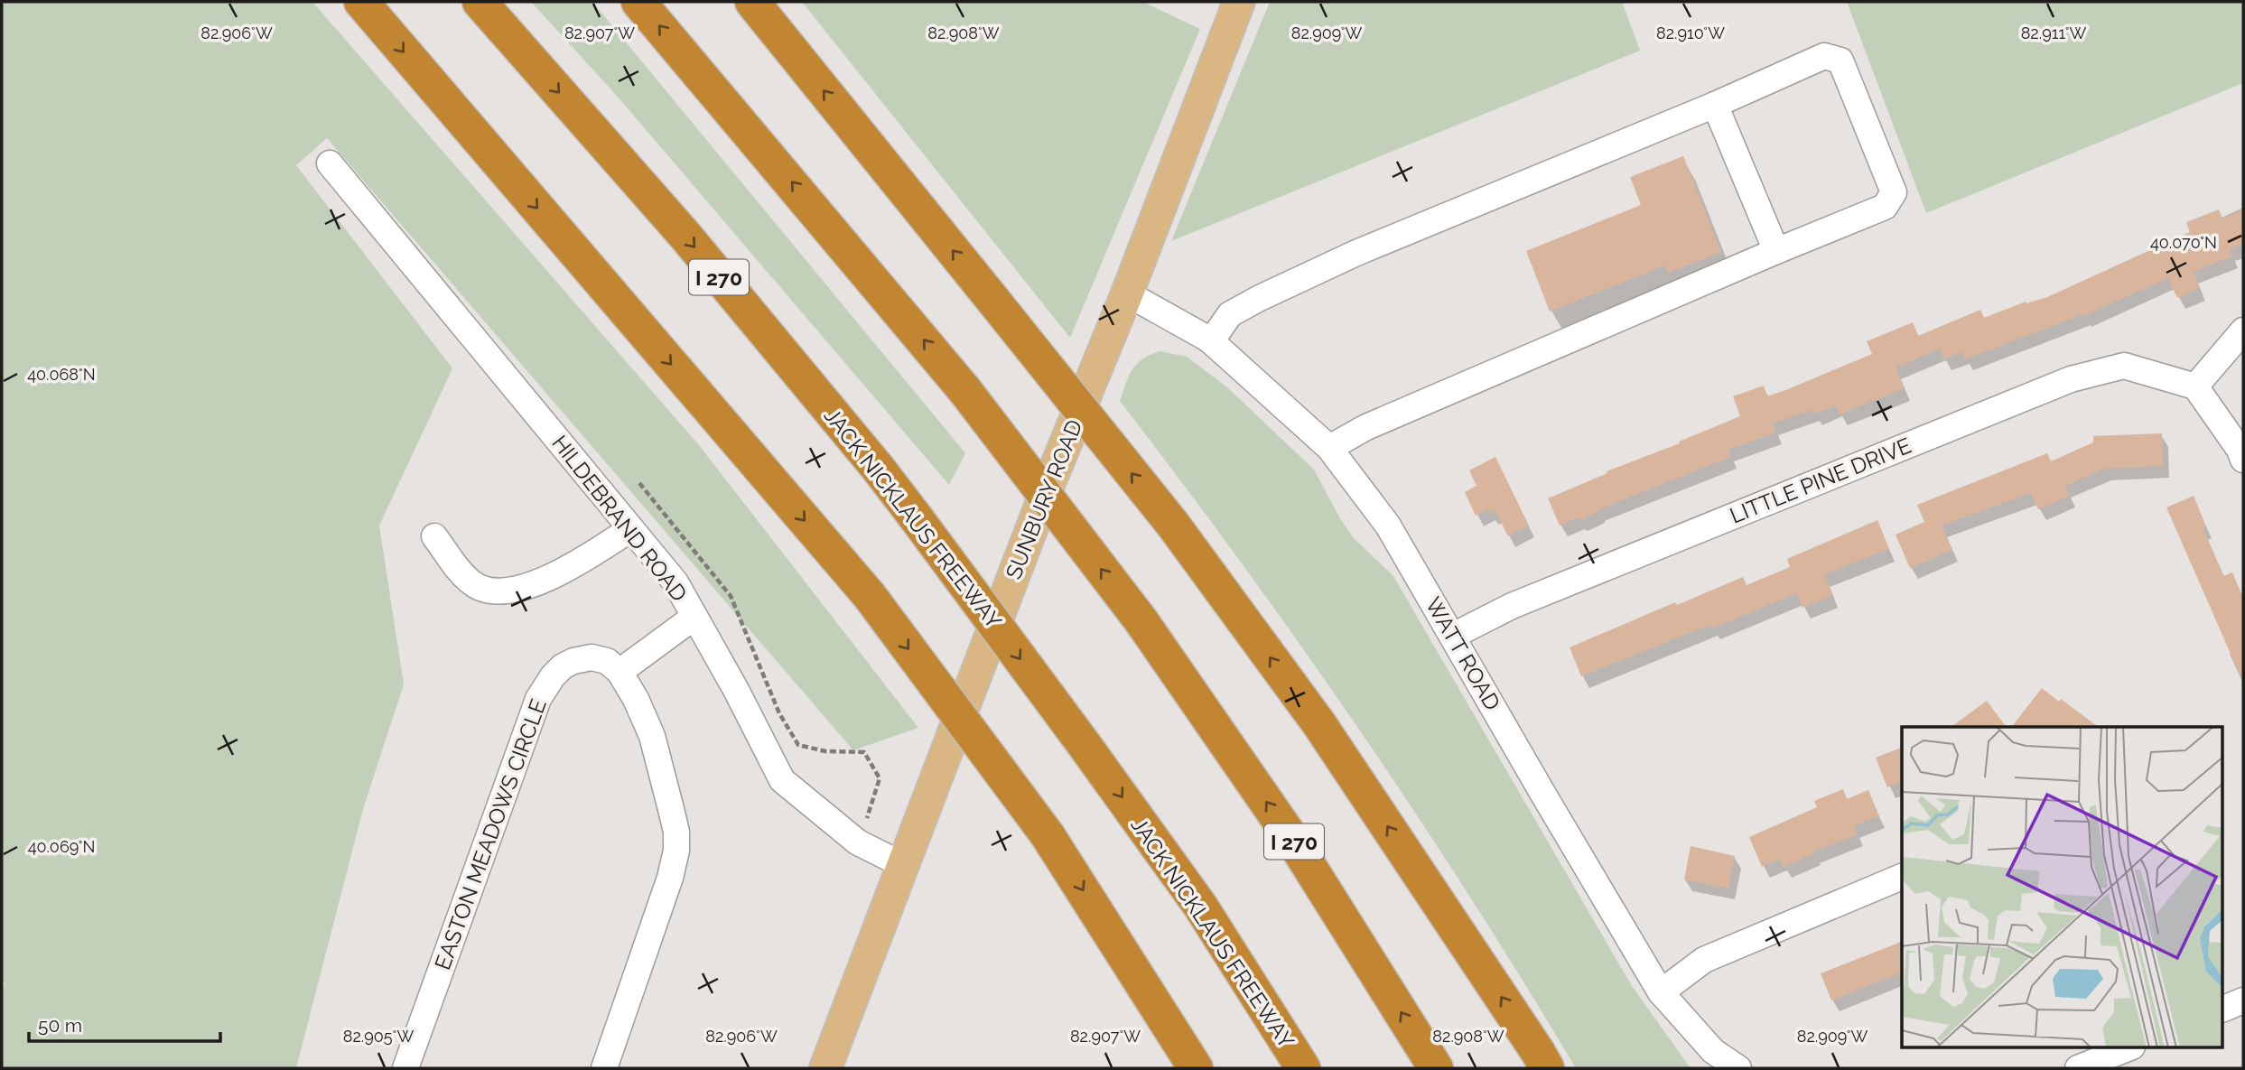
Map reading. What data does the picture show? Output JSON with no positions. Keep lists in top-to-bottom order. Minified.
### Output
{"streets":{"highway":["I 270","JACK NICKLAUS FREEWAY"],"main road":["SUNBURY ROAD"],"street":["LITTLE PINE DRIVE","HILDEBRAND ROAD","WATT ROAD","EASTON MEADOWS CIRCLE"]},"crossings":[["LITTLE PINE DRIVE","WATT ROAD"],["SUNBURY ROAD","HILDEBRAND ROAD"],["SUNBURY ROAD","WATT ROAD"]],"scale_bar":"50 m","coordinates":["82.906°W","82.907°W","82.908°W","82.910°W","82.911°W","82.909°W","40.070°N","40.068°N","40.069°N","82.905°W"]}
